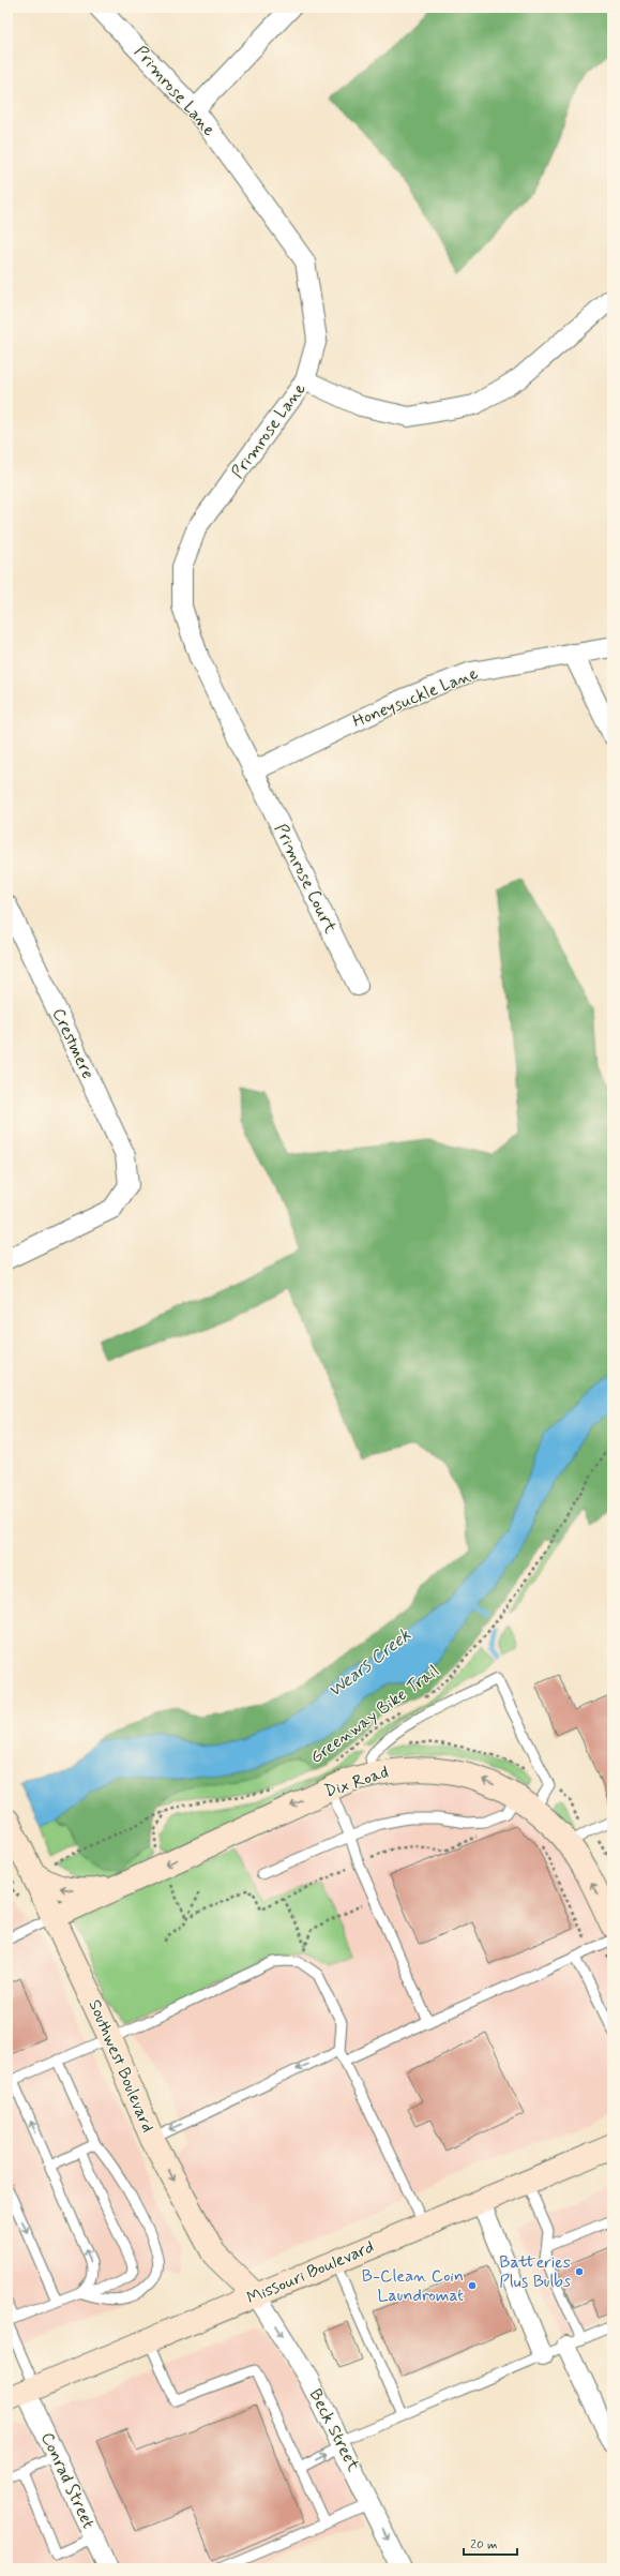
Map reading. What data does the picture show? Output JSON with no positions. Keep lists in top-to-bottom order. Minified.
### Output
{"streets":{"main road":["Dix Road","Southwest Boulevard","Missouri Boulevard"],"street":["Primrose Lane","Honeysuckle Lane","Primrose Court","Crestmere","Beck Street","Conrad Street"],"path":["Greenway Bike Trail"]},"crossings":[["Primrose Lane","Honeysuckle Lane"],["Primrose Lane","Primrose Court"],["Honeysuckle Lane","Primrose Court"],["Greenway Bike Trail","Dix Road"],["Dix Road","Southwest Boulevard"],["Southwest Boulevard","Missouri Boulevard"],["Southwest Boulevard","Beck Street"],["Missouri Boulevard","Beck Street"],["Missouri Boulevard","Conrad Street"]],"one_way":["Dix Road","Beck Street"],"water":["Wears Creek"],"places":["Batteries Plus Bulbs","B-Clean Coin Laundromat"],"scale_bar":"20 m"}
